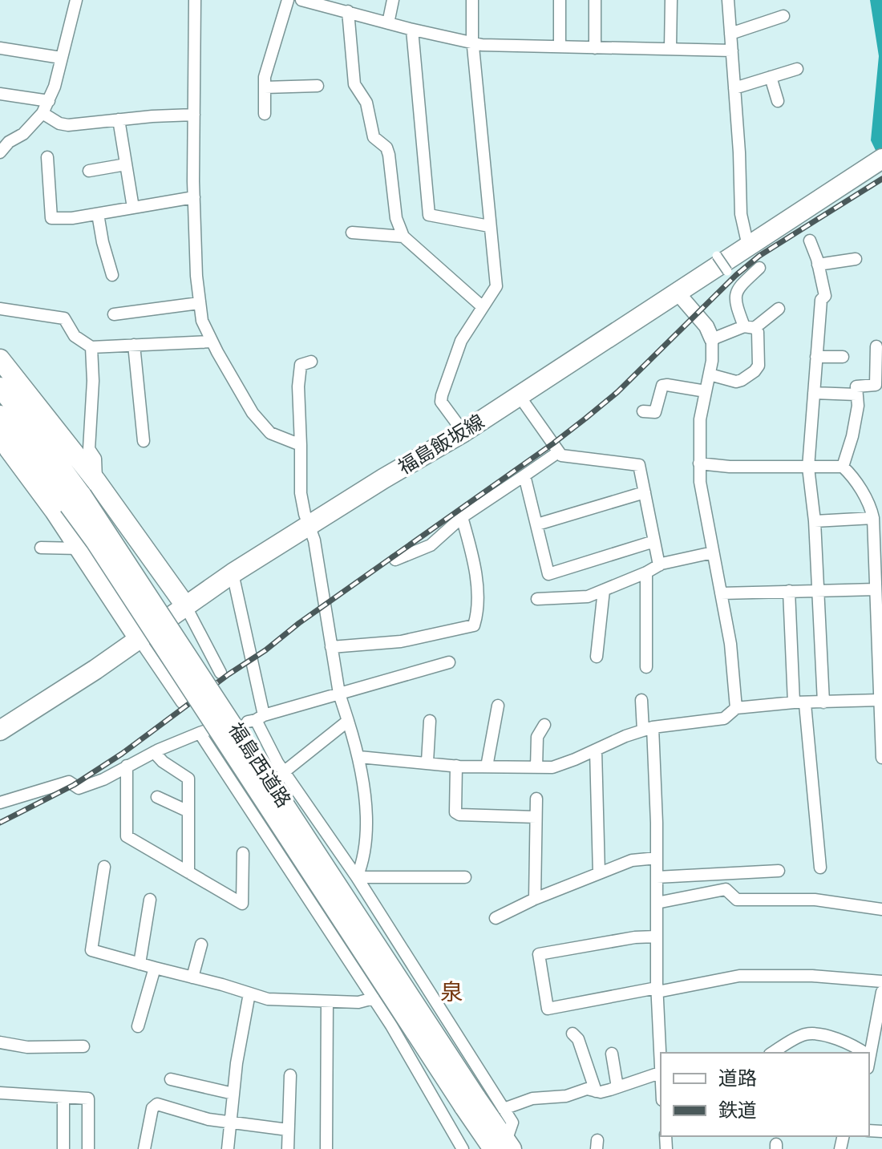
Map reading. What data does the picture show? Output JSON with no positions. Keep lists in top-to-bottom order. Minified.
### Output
{"streets":{"main road":["福島飯坂線","福島西道路"]},"districts":["泉"],"legend":["道路","鉄道"]}
